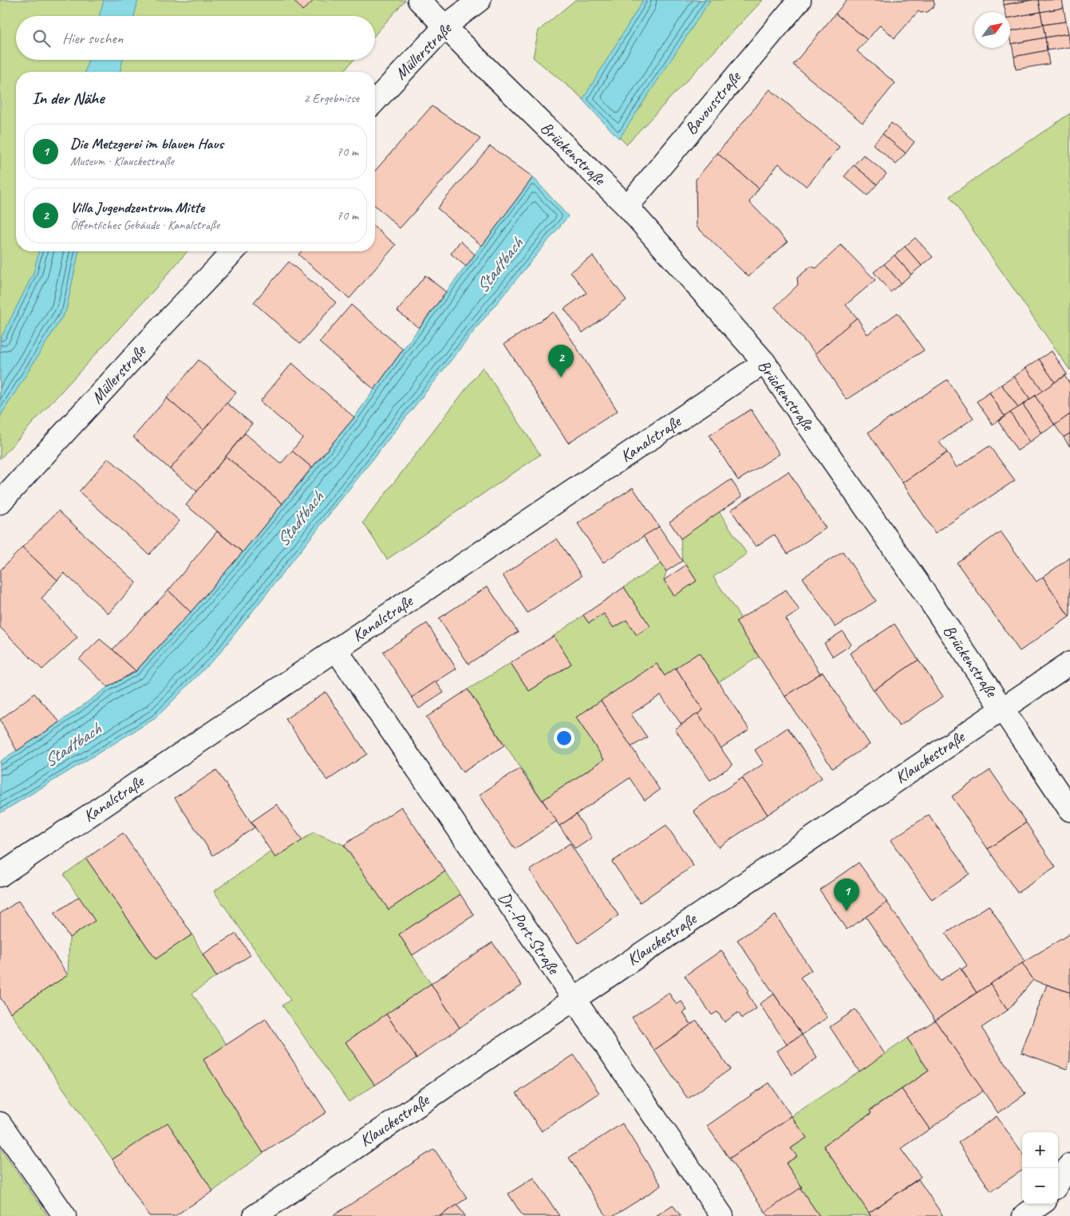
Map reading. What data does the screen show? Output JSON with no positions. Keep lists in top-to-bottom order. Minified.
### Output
{"streets":{"street":["Müllerstraße","Bavousstraße","Brückenstraße","Kanalstraße","Klauckestraße","Dr.-Port-Straße"]},"crossings":[["Müllerstraße","Brückenstraße"],["Bavousstraße","Brückenstraße"],["Brückenstraße","Kanalstraße"],["Brückenstraße","Klauckestraße"],["Kanalstraße","Dr.-Port-Straße"],["Klauckestraße","Dr.-Port-Straße"]],"water":["Stadtbach"],"north":"top right","page":{"search":"Hier suchen","heading":["In der Nähe","2 Ergebnisse"],"list":[{"mark":"1","name":"Die Metzgerei im blauen Haus","note":"Museum · Klauckestraße","value":"70 m"},{"mark":"2","name":"Villa Jugendzentrum Mitte","note":"Öffentliches Gebäude · Kanalstraße","value":"70 m"}],"pins":["2","1"],"map_buttons":["+","−"]}}
